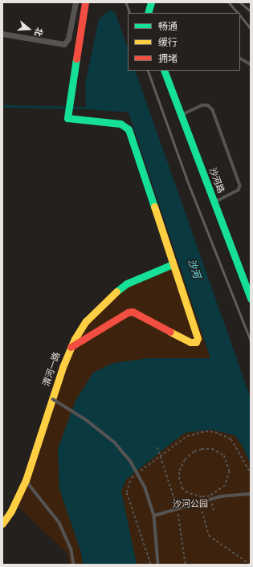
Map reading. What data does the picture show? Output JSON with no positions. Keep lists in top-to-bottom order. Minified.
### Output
{"streets":{"street":["沙河路","渭河一路"]},"water":["沙河"],"parks":["沙河公园"],"legend":["畅通","缓行","拥堵"],"north":"right"}
